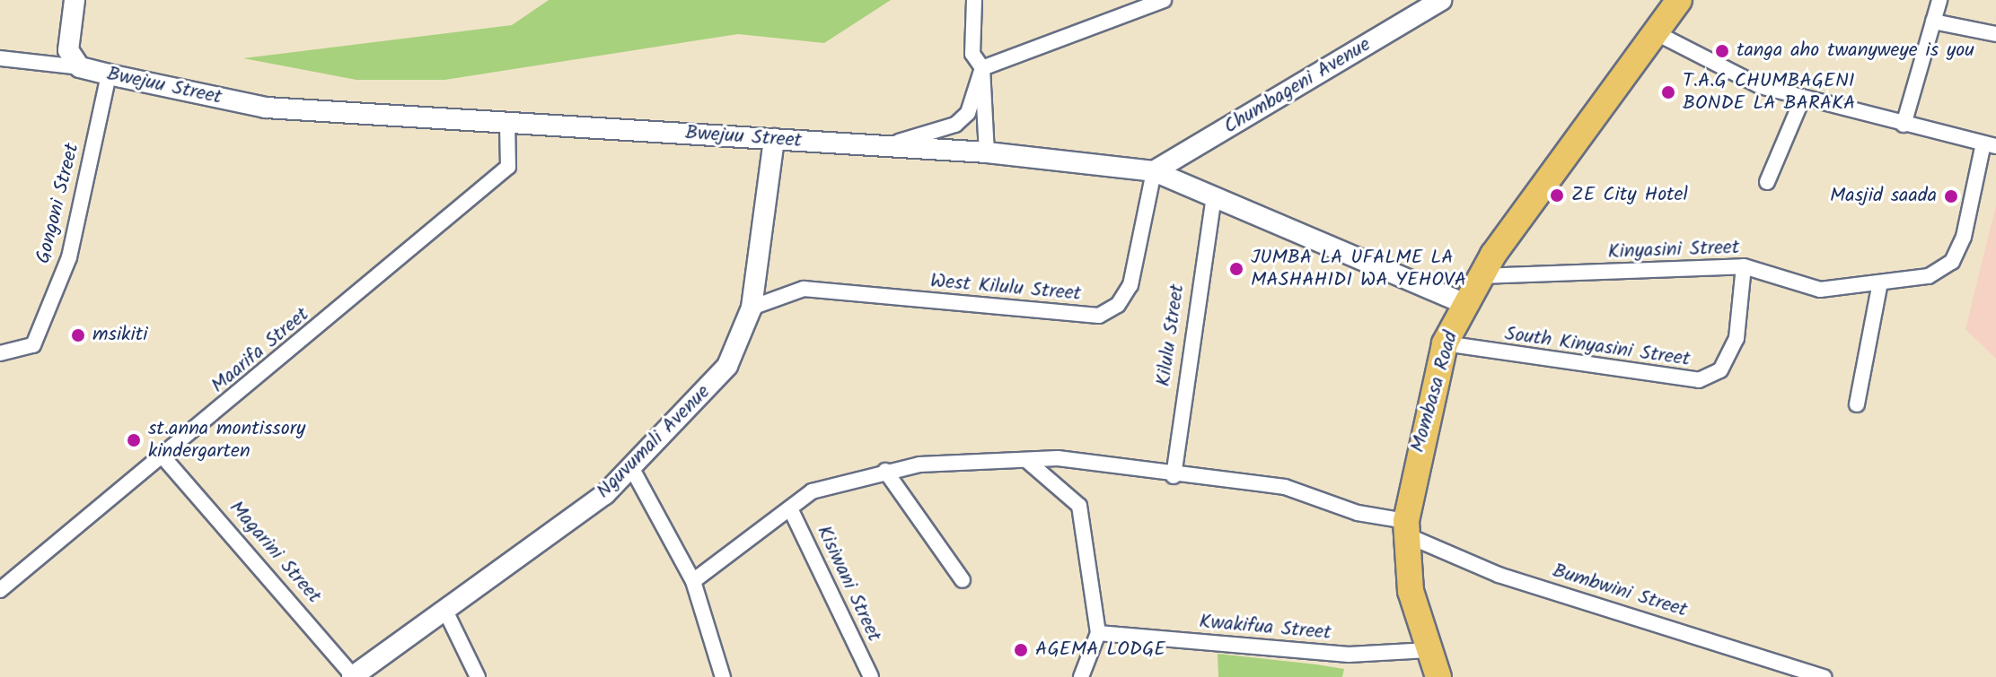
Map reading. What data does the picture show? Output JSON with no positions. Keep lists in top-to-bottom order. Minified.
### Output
{"streets":{"highway":["Mombasa Road"],"street":["Bwejuu Street","Chumbageni Avenue","Gongoni Street","Kinyasini Street","West Kilulu Street","Kilulu Street","South Kinyasini Street","Maarifa Street","Nguvumali Avenue","Magarini Street","Kisiwani Street","Bumbwini Street","Kwakifua Street"]},"crossings":[["Bwejuu Street","Chumbageni Avenue"],["Bwejuu Street","Gongoni Street"],["Bwejuu Street","West Kilulu Street"],["Bwejuu Street","Kilulu Street"],["Bwejuu Street","Maarifa Street"],["Bwejuu Street","Mombasa Road"],["Bwejuu Street","Nguvumali Avenue"],["Chumbageni Avenue","West Kilulu Street"],["Kinyasini Street","South Kinyasini Street"],["Kinyasini Street","Mombasa Road"],["West Kilulu Street","Nguvumali Avenue"],["Kilulu Street","Bumbwini Street"],["South Kinyasini Street","Mombasa Road"],["Maarifa Street","Magarini Street"],["Mombasa Road","Bumbwini Street"],["Mombasa Road","Kwakifua Street"],["Nguvumali Avenue","Magarini Street"]],"places":["tanga aho twanyweye is you","T.A.G CHUMBAGENI BONDE LA BARAKA","ZE City Hotel","Masjid saada","JUMBA LA UFALME LA MASHAHIDI WA YEHOVA","msikiti","st.anna montissory kindergarten","AGEMA LODGE"]}
